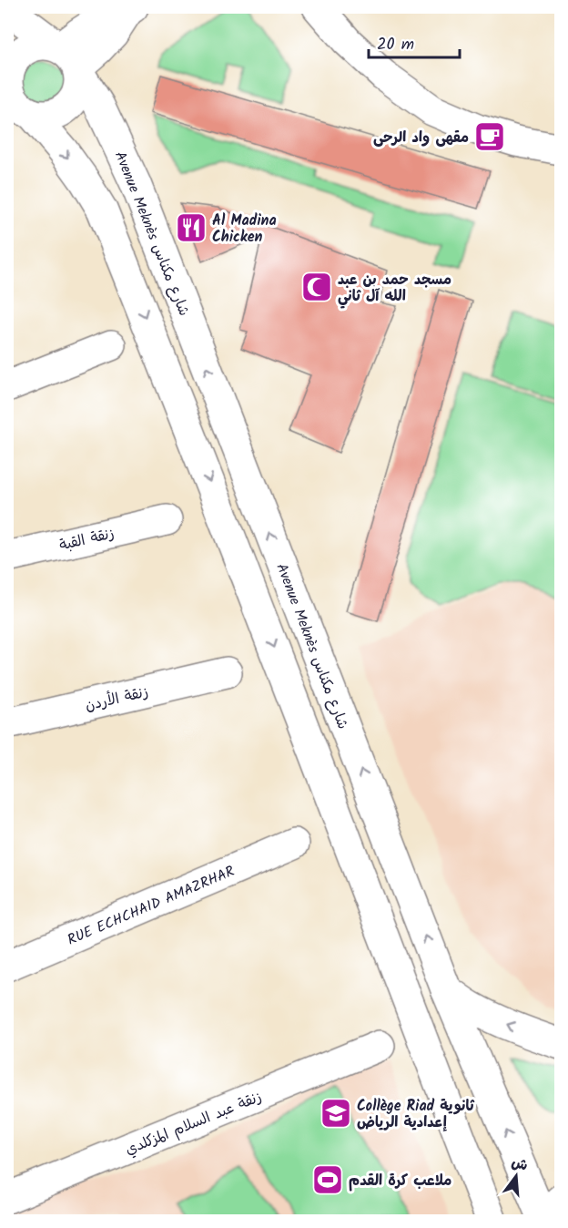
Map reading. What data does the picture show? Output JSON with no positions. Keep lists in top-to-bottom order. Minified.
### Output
{"streets":{"street":["Avenue Meknès شارع مكناس","زنقة القبة","زنقة الأردن","RUE ECHCHAID AMAZRHAR","زنقة عبد السلام المزكلدي"]},"places":{"cafe":["مقهى واد الرحى"],"restaurant":["Al Madina Chicken"],"mosque":["مسجد حمد بن عبد الله آل ثاني"],"school or university":["Collège Riad ثانوية إعدادية الرياض"],"sports":["ملاعب كرة القدم"]},"scale_bar":"20 m","north":"top"}
